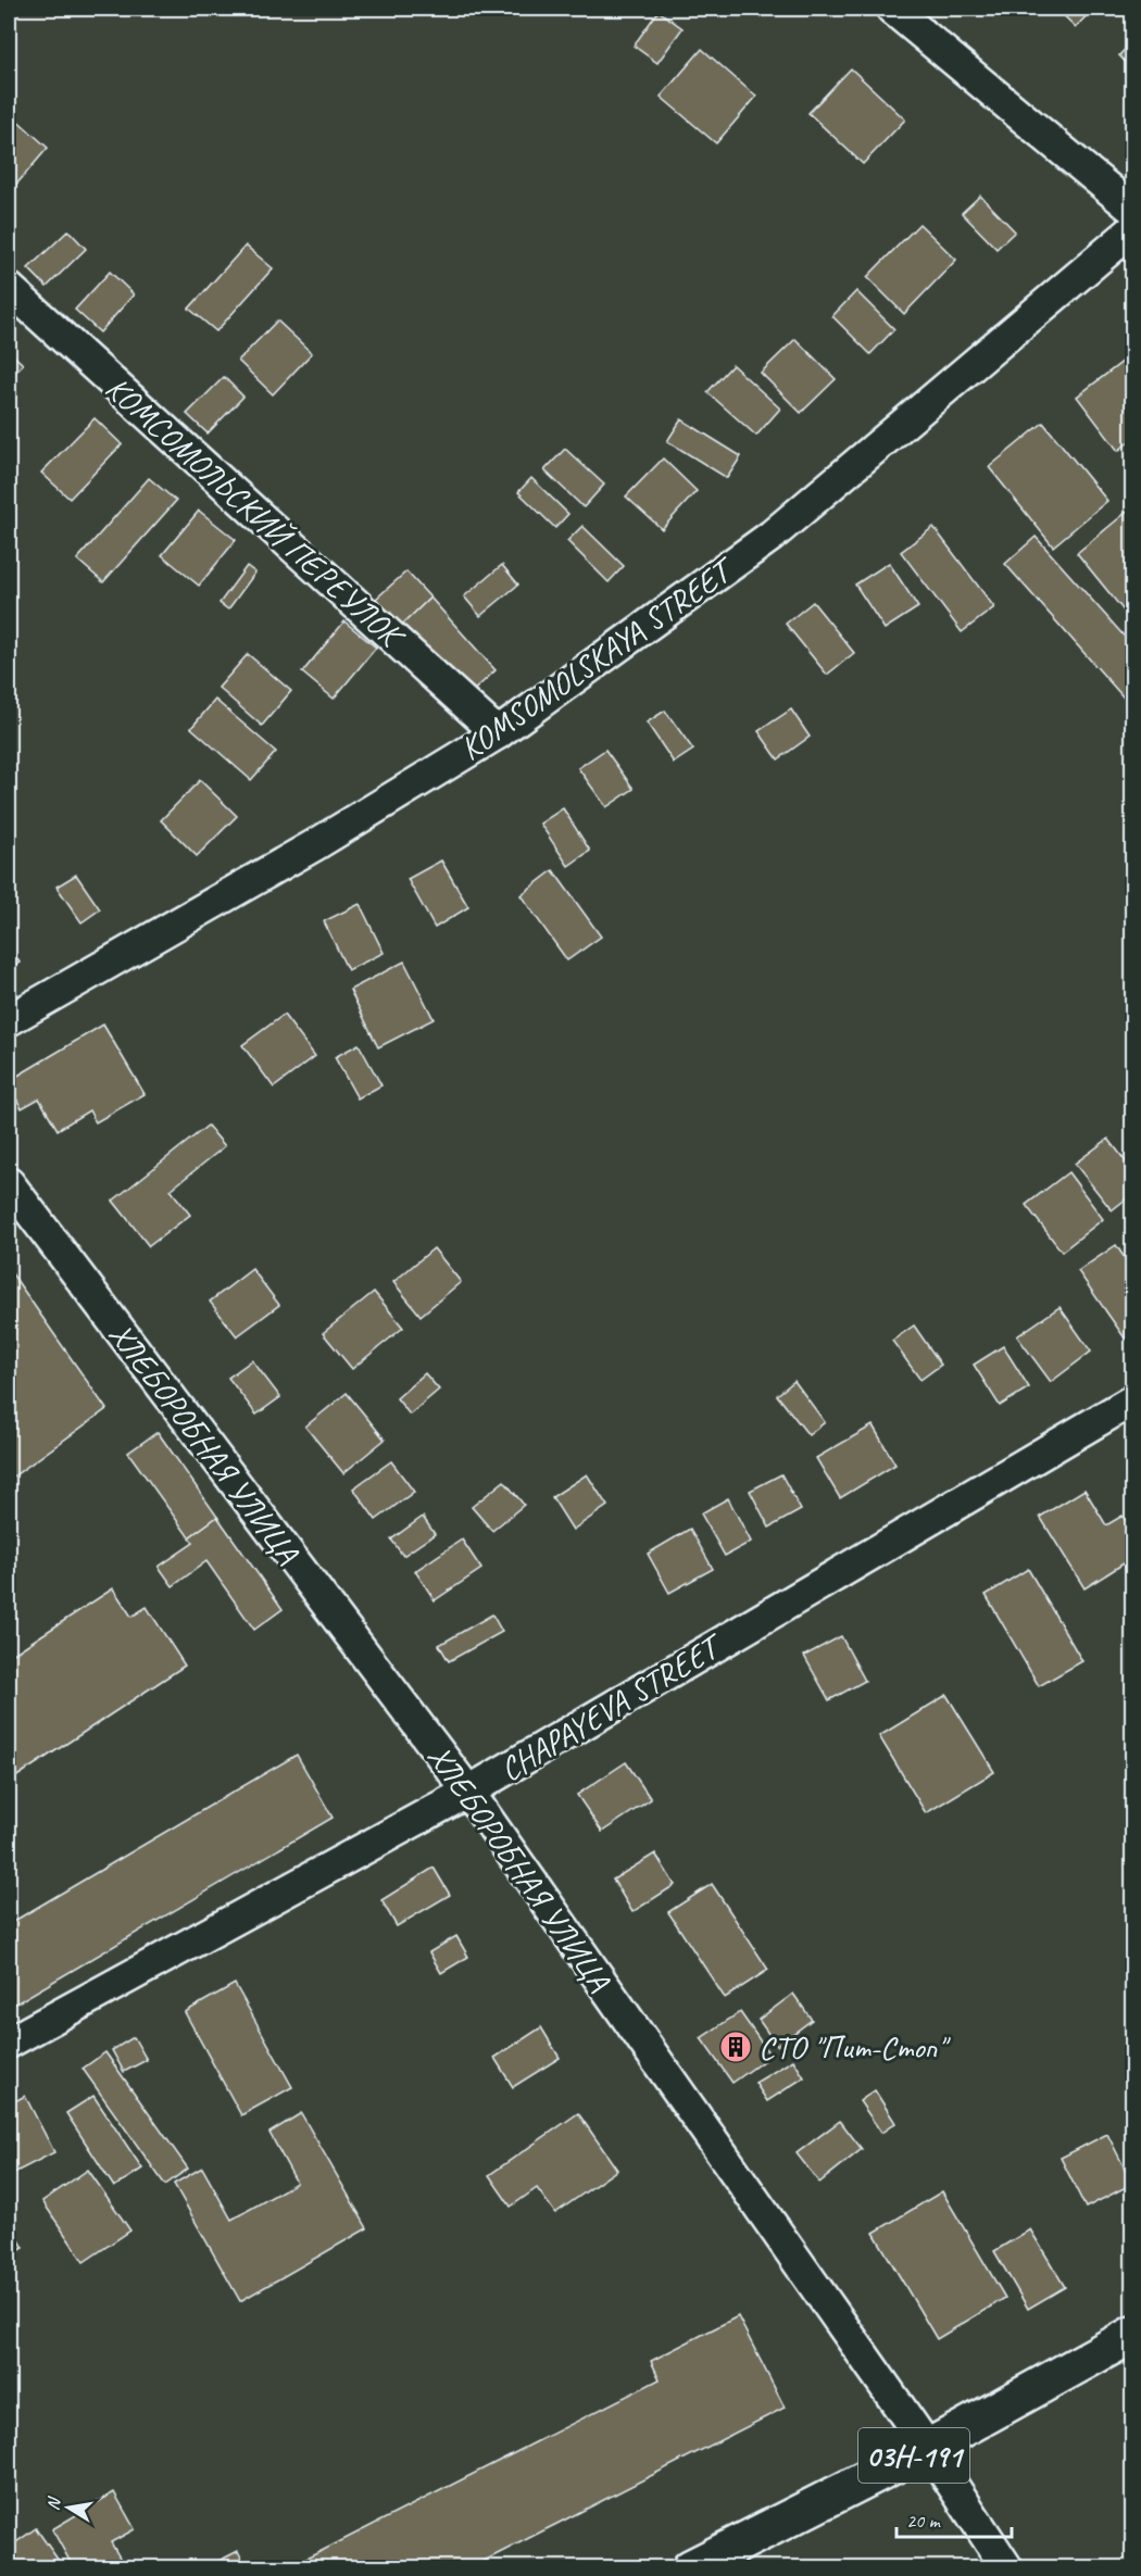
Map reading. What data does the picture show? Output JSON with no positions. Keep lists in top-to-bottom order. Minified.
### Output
{"streets":{"main road":["03Н-191"],"street":["КОМСОМОЛЬСКИЙ ПЕРЕУЛОК","KOMSOMOLSKAYA STREET","ХЛЕБОРОБНАЯ УЛИЦА","CHAPAYEVA STREET"]},"crossings":[["КОМСОМОЛЬСКИЙ ПЕРЕУЛОК","KOMSOMOLSKAYA STREET"],["ХЛЕБОРОБНАЯ УЛИЦА","CHAPAYEVA STREET"],["ХЛЕБОРОБНАЯ УЛИЦА","03Н-191"]],"places":{"building":["СТО \"Пит-Стоп\""]},"scale_bar":"20 m","north":"left"}
